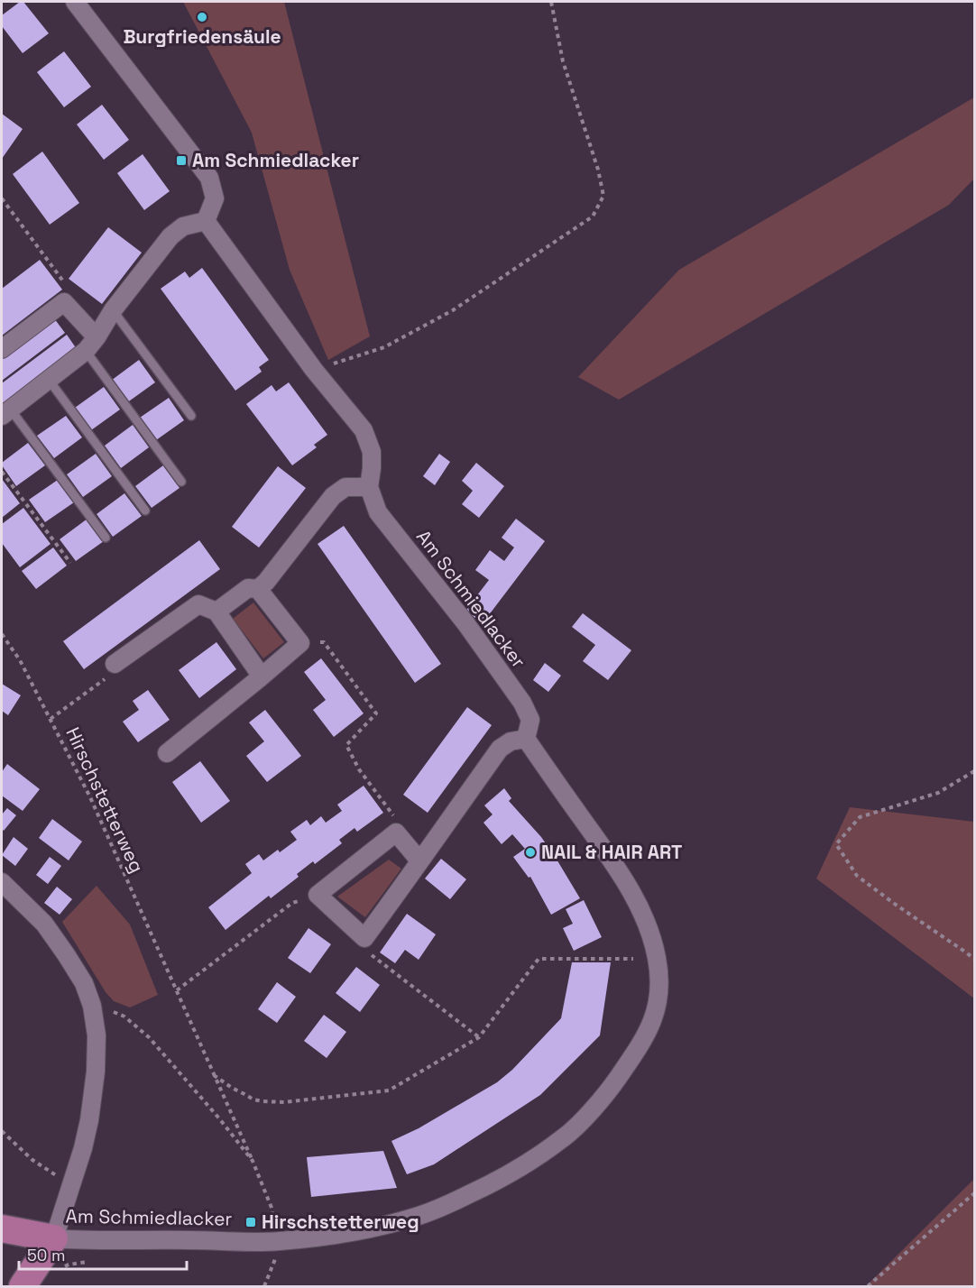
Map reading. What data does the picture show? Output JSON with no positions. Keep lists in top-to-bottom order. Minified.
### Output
{"streets":{"street":["Am Schmiedlacker"],"path":["Hirschstetterweg"]},"crossings":[["Am Schmiedlacker","Hirschstetterweg"]],"places":{"other":["Burgfriedensäule","NAIL & HAIR ART"],"transit":["Am Schmiedlacker","Hirschstetterweg"]},"scale_bar":"50 m"}
